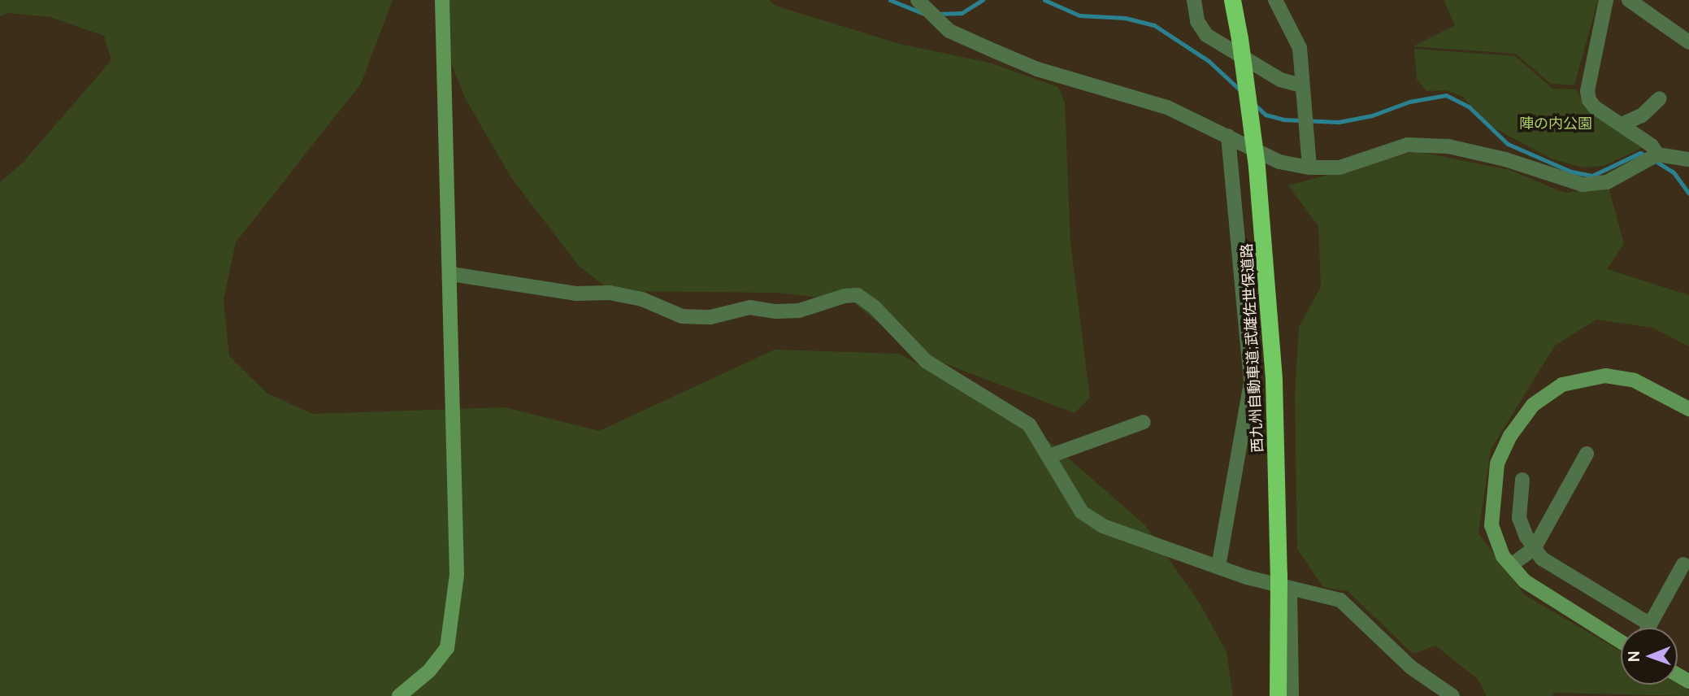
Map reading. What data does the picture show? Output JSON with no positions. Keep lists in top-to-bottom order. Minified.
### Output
{"streets":{"highway":["西九州自動車道;武雄佐世保道路"]},"parks":["陣の内公園"],"north":"left"}
